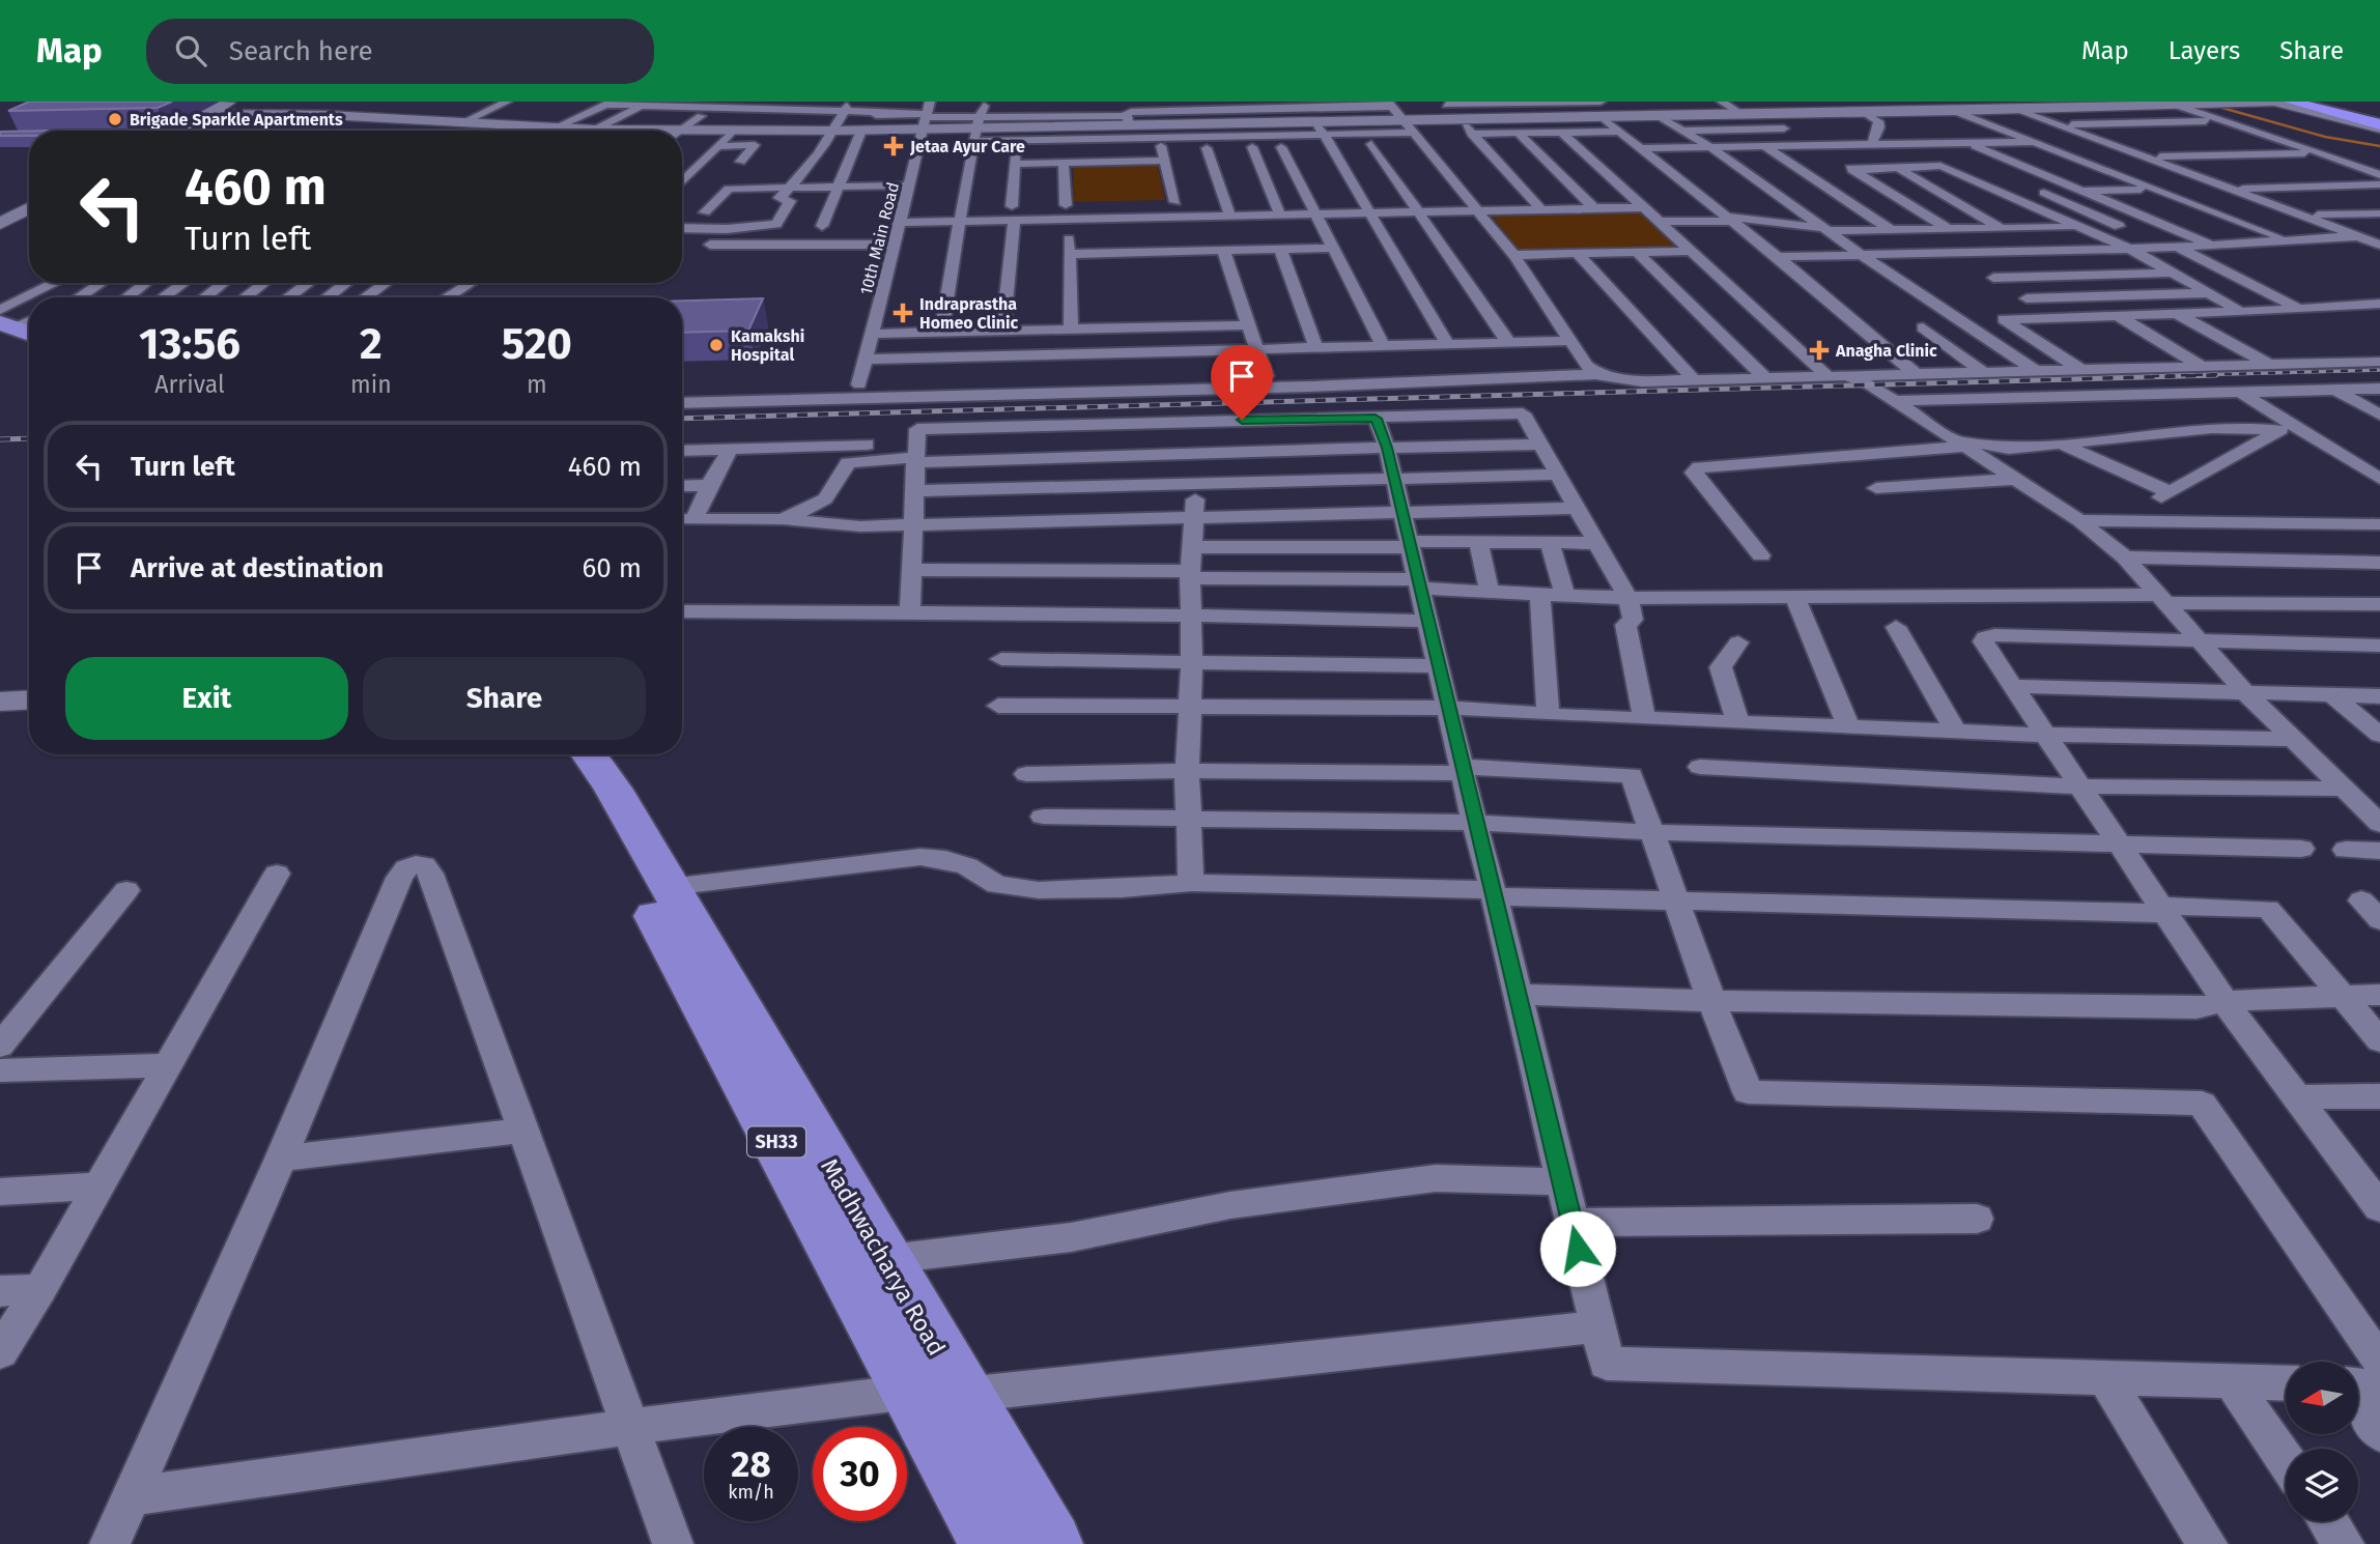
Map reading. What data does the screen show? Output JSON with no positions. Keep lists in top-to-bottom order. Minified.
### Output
{"streets":{"main road":["SH33","Madhwacharya Road"],"street":["10th Main Road"]},"places":{"other":["Brigade Sparkle Apartments","Kamakshi Hospital"],"health":["Jetaa Ayur Care","Indraprastha Homeo Clinic","Anagha Clinic"]},"north":"left","page":{"header":"Map","search":"Search here","nav":["Map","Layers","Share"],"turn":["460 m","Turn left"],"eta":["13:56","Arrival","2","min","520","m"],"list":[{"name":"Turn left","value":"460 m"},{"name":"Arrive at destination","value":"60 m"}],"buttons":["Exit","Share"],"speed":"28 km/h","limit":"30"}}
